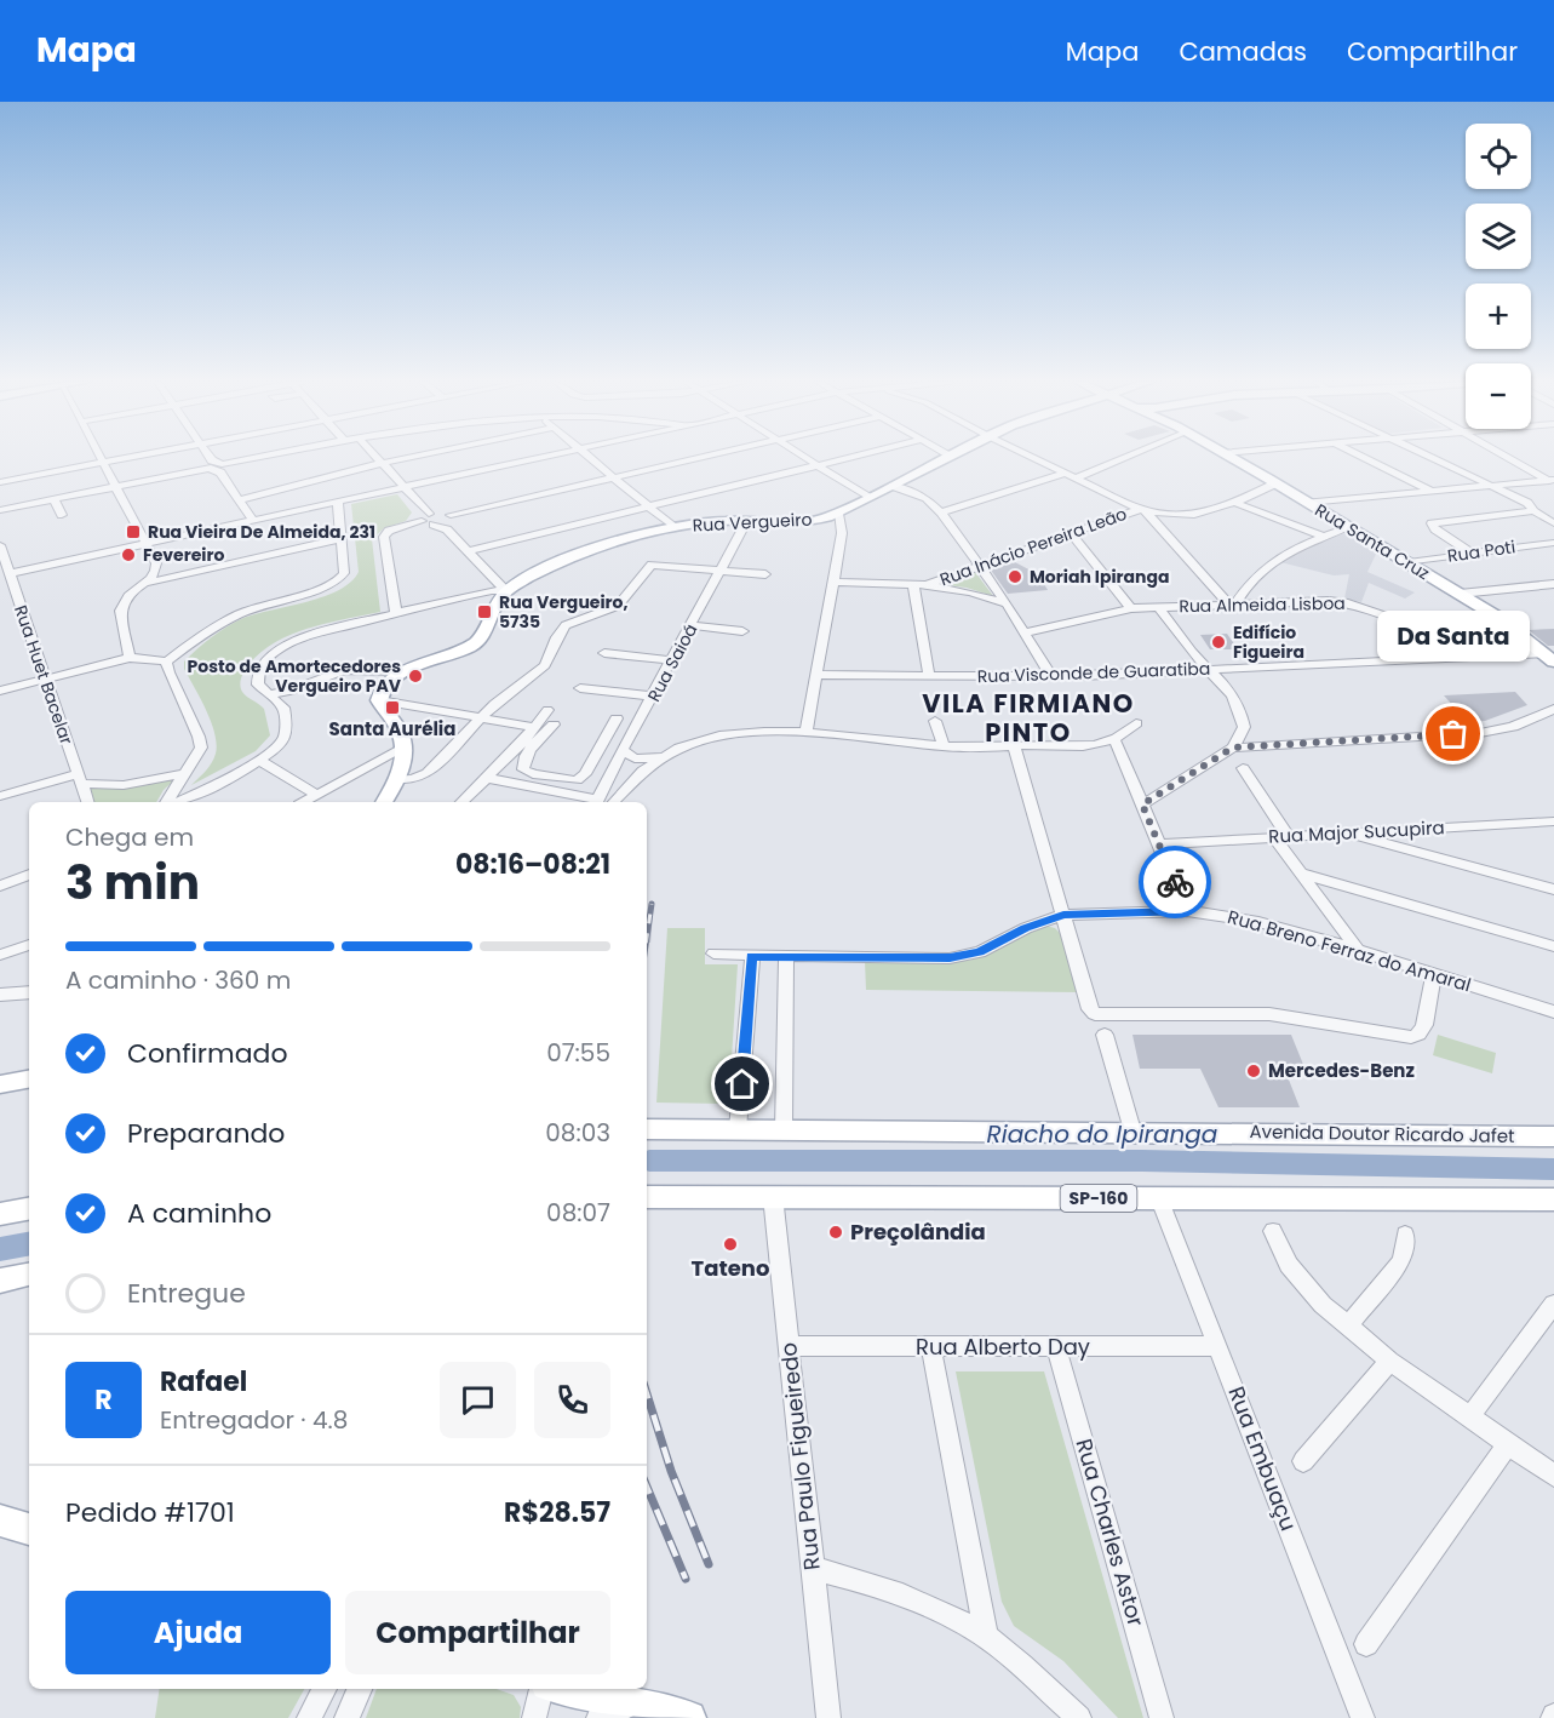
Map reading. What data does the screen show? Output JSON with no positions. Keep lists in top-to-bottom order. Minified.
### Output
{"streets":{"main road":["Rua Vergueiro","Rua Santa Cruz","Avenida Doutor Ricardo Jafet","SP-160"],"street":["Rua Inácio Pereira Leão","Rua Poti","Rua Almeida Lisboa","Rua Saioá","Rua Visconde de Guaratiba","Rua Huet Bacelar","Rua Major Sucupira","Rua Breno Ferraz do Amaral","Rua Alberto Day","Rua Paulo Figueiredo","Rua Embuaçu","Rua Charles Astor"]},"crossings":[["Rua Vergueiro","Rua Saioá"],["Rua Santa Cruz","Rua Poti"],["Rua Santa Cruz","Rua Visconde de Guaratiba"],["Rua Almeida Lisboa","Rua Visconde de Guaratiba"],["SP-160","Rua Paulo Figueiredo"],["SP-160","Rua Embuaçu"],["Rua Alberto Day","Rua Paulo Figueiredo"],["Rua Alberto Day","Rua Embuaçu"],["Rua Alberto Day","Rua Charles Astor"]],"districts":["VILA FIRMIANO PINTO"],"water":["Riacho do Ipiranga"],"places":{"transit":["Rua Vieira De Almeida, 231","Rua Vergueiro, 5735","Santa Aurélia"],"other":["Fevereiro","Moriah Ipiranga","Edifício Figueira","Posto de Amortecedores Vergueiro PAV","Da Santa","Mercedes-Benz","Preçolândia","Tateno"]},"page":{"header":"Mapa","nav":["Mapa","Camadas","Compartilhar"],"map_buttons":["+","−"],"bubble":"Da Santa","heading":["3 min","Chega em","08:16–08:21"],"panel":["Rafael","Entregador · 4.8","Pedido #1701","R$28.57"],"bar":"A caminho · 360 m","list":[["Confirmado","07:55"],["Preparando","08:03"],["A caminho","08:07"],"Entregue"],"round":"R","buttons":["Ajuda","Compartilhar"]}}
